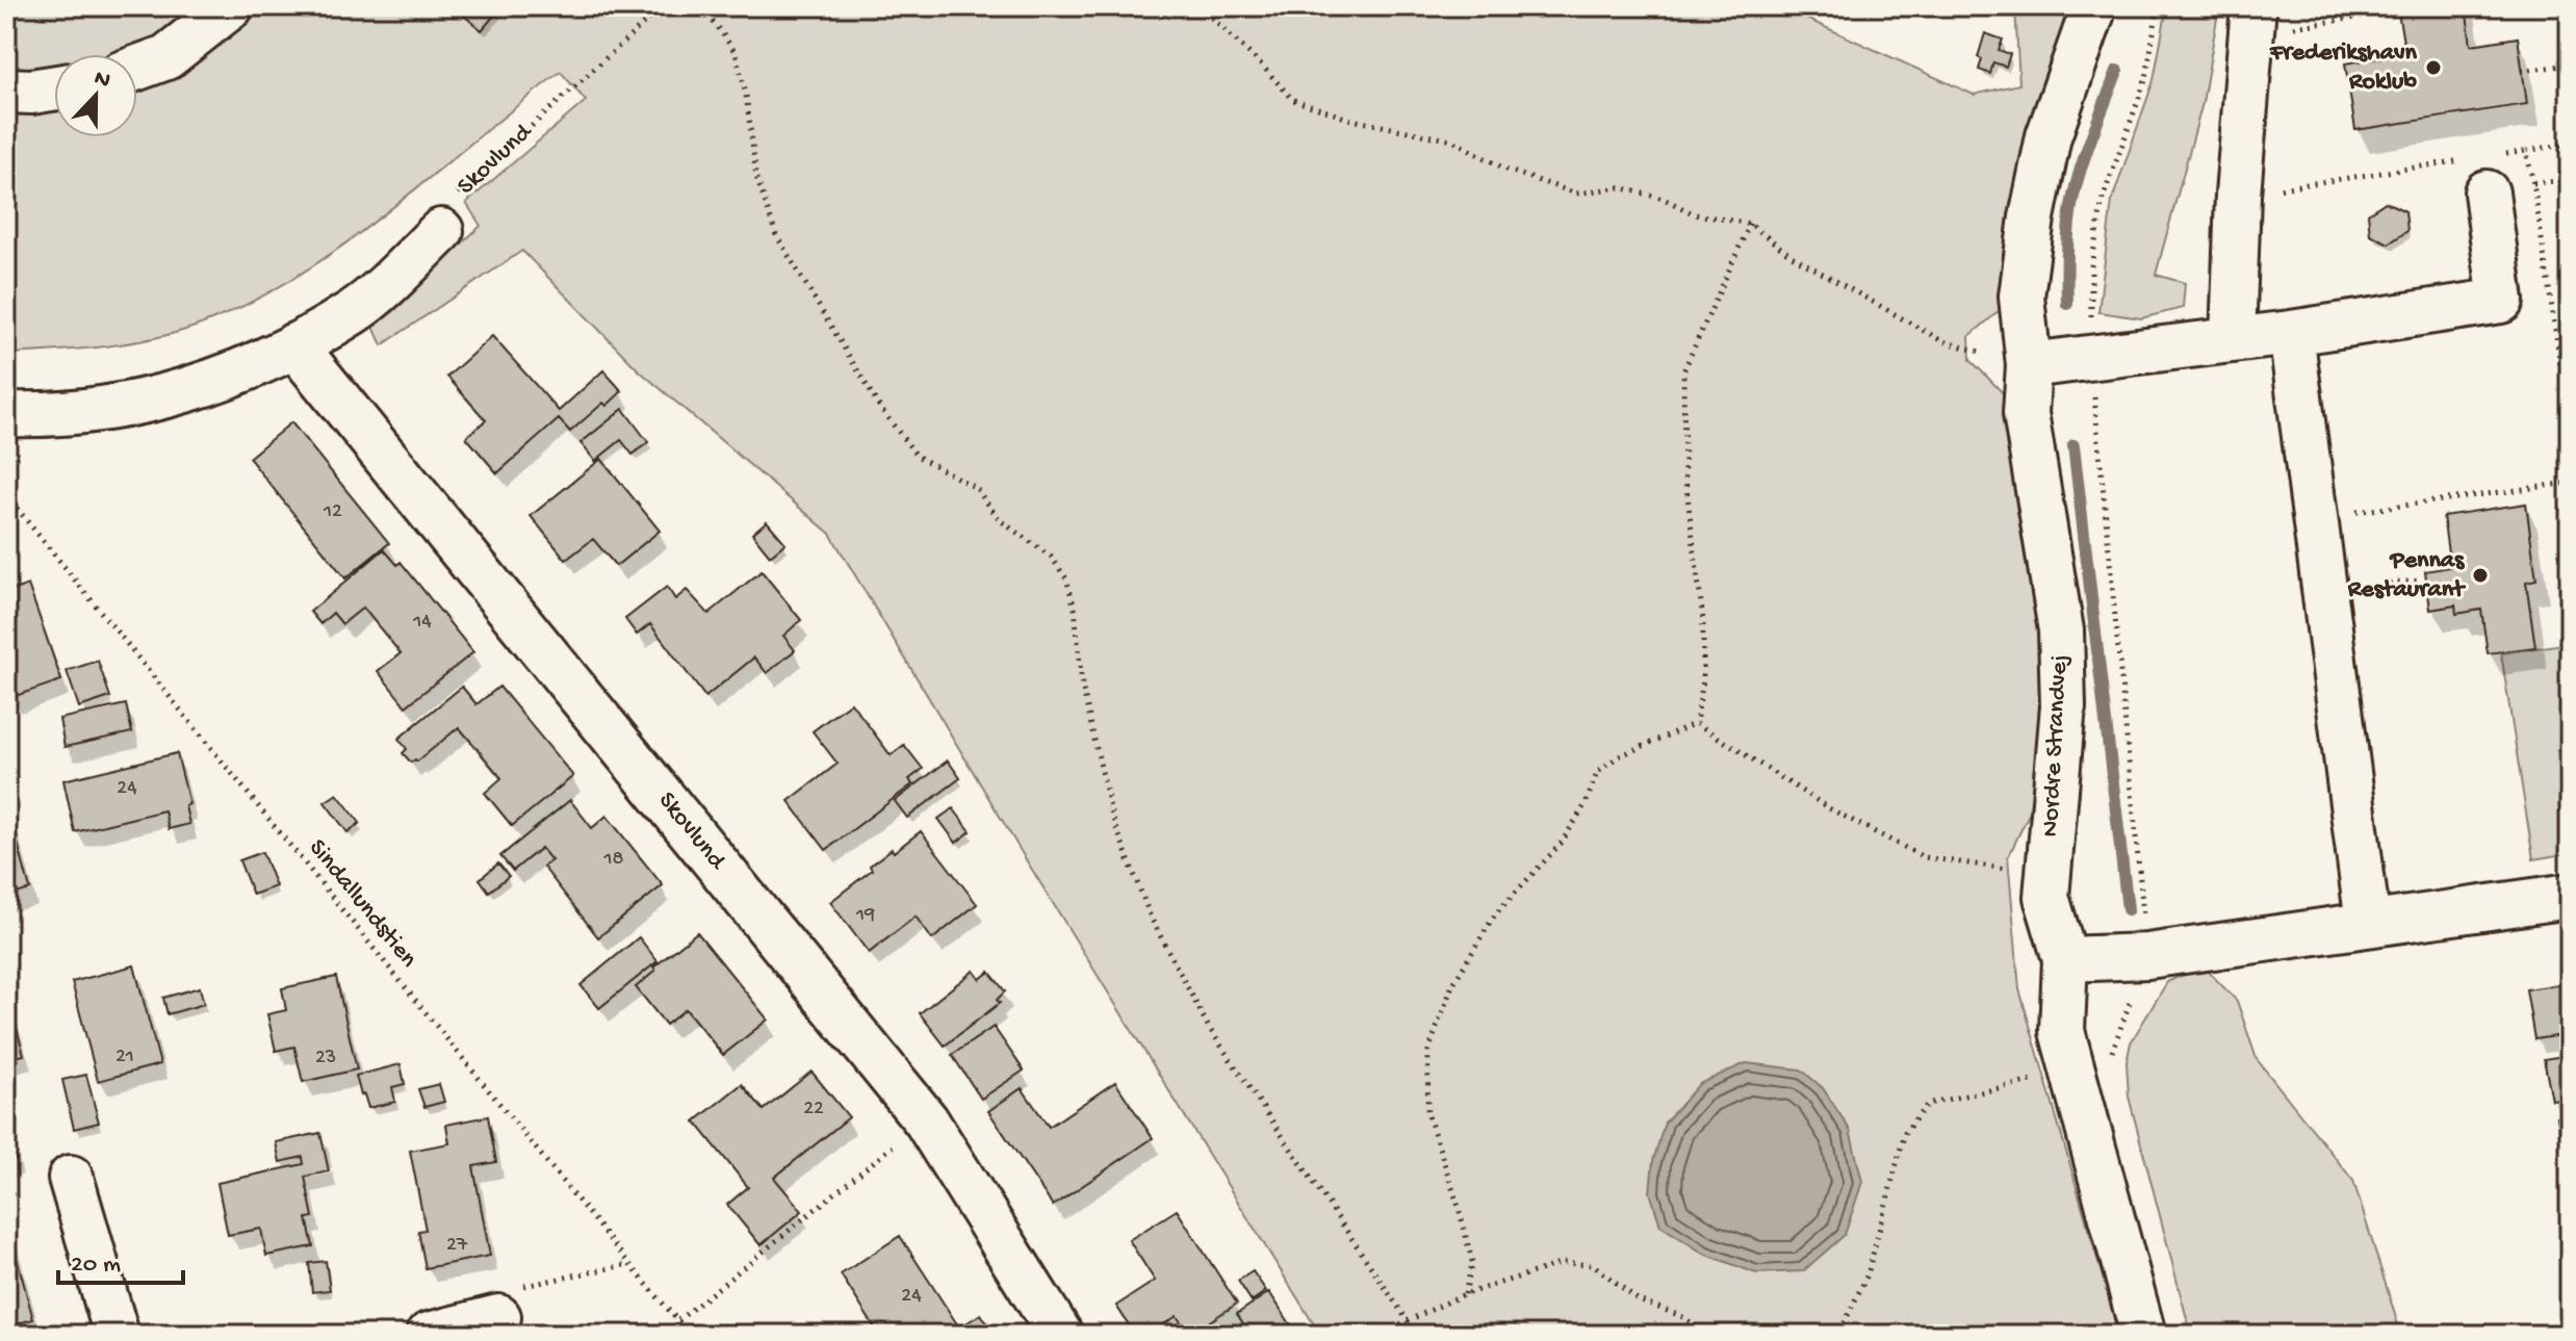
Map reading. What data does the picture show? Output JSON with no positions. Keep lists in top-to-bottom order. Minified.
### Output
{"streets":{"street":["Skovlund","Nordre Strandvej"],"path":["Sindallundstien"]},"places":["Frederikshavn Roklub","Pennas Restaurant"],"house_numbers":["12","14","24","18","19","21","23","22","27","24"],"scale_bar":"20 m","north":"top"}
